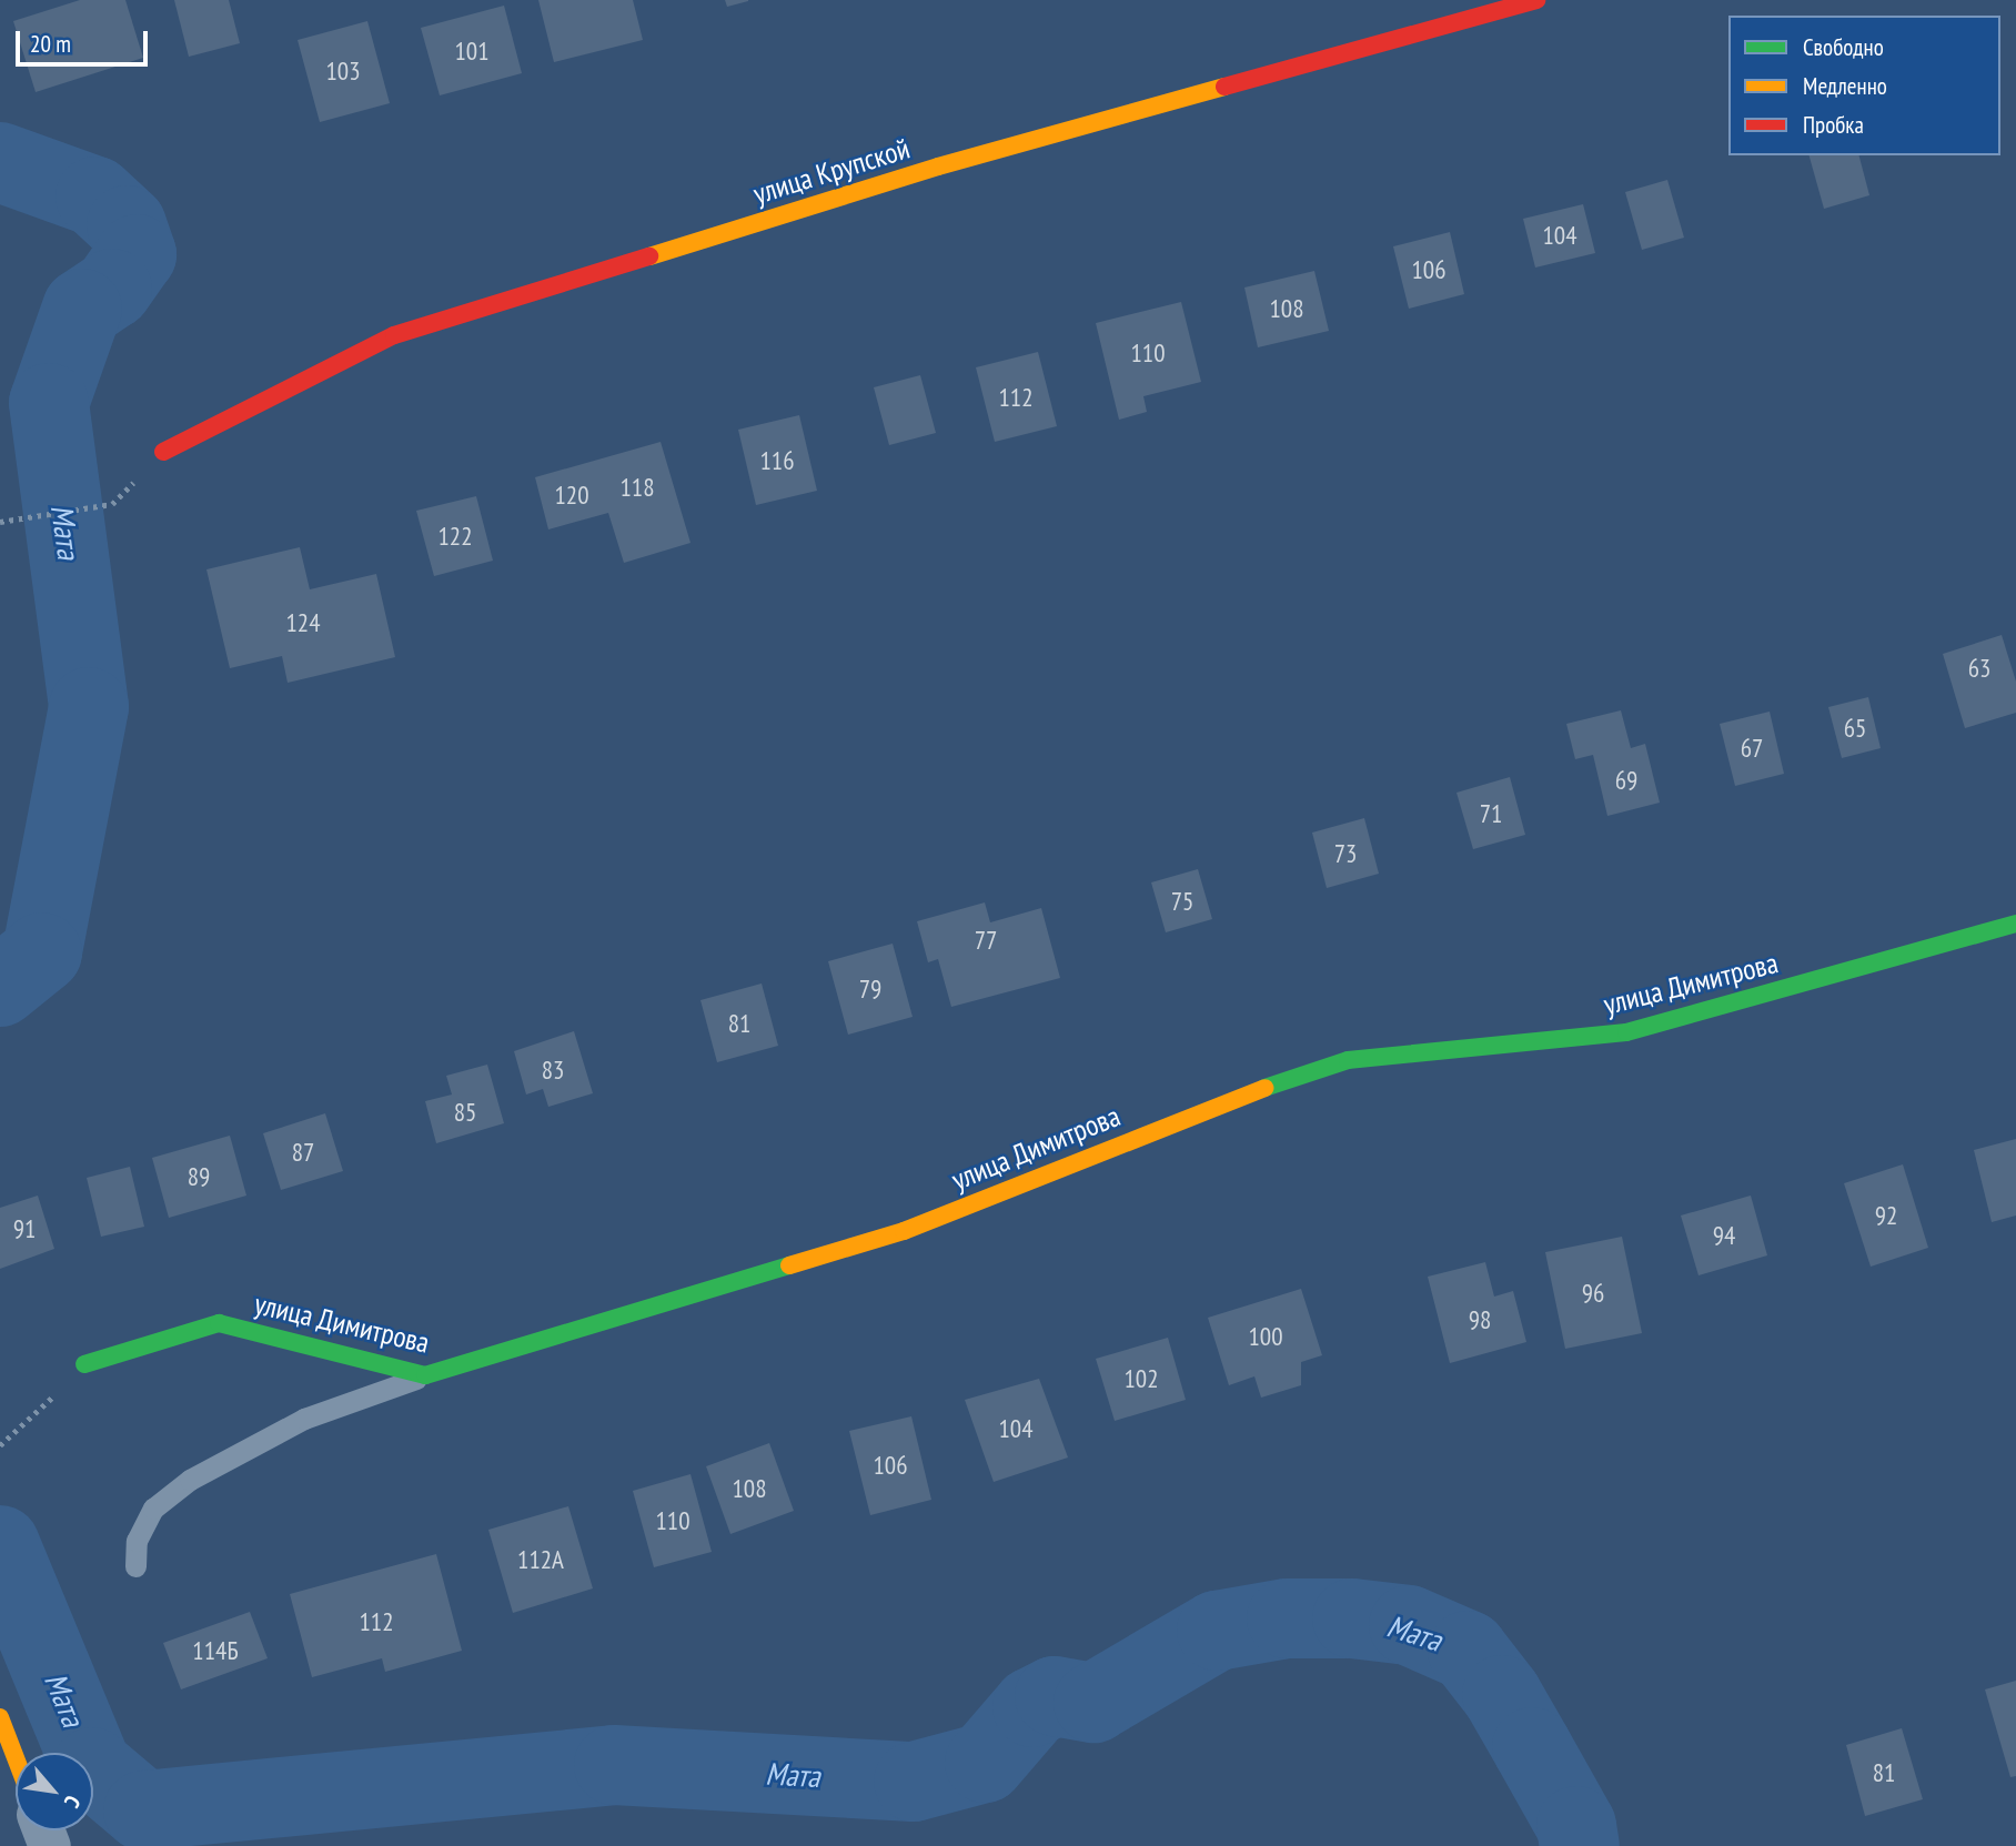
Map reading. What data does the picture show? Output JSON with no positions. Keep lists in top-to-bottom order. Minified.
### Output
{"streets":{"street":["улица Крупской","улица Димитрова"]},"water":["Мата"],"house_numbers":["101","103","104","106","108","110","112","116","118","120","122","124","63","65","67","69","71","73","75","77","79","81","83","85","87","89","92","91","94","96","98","100","102","104","106","108","110","112А","112","114Б","81"],"legend":["Свободно","Медленно","Пробка"],"scale_bar":"20 m","north":"bottom right"}
